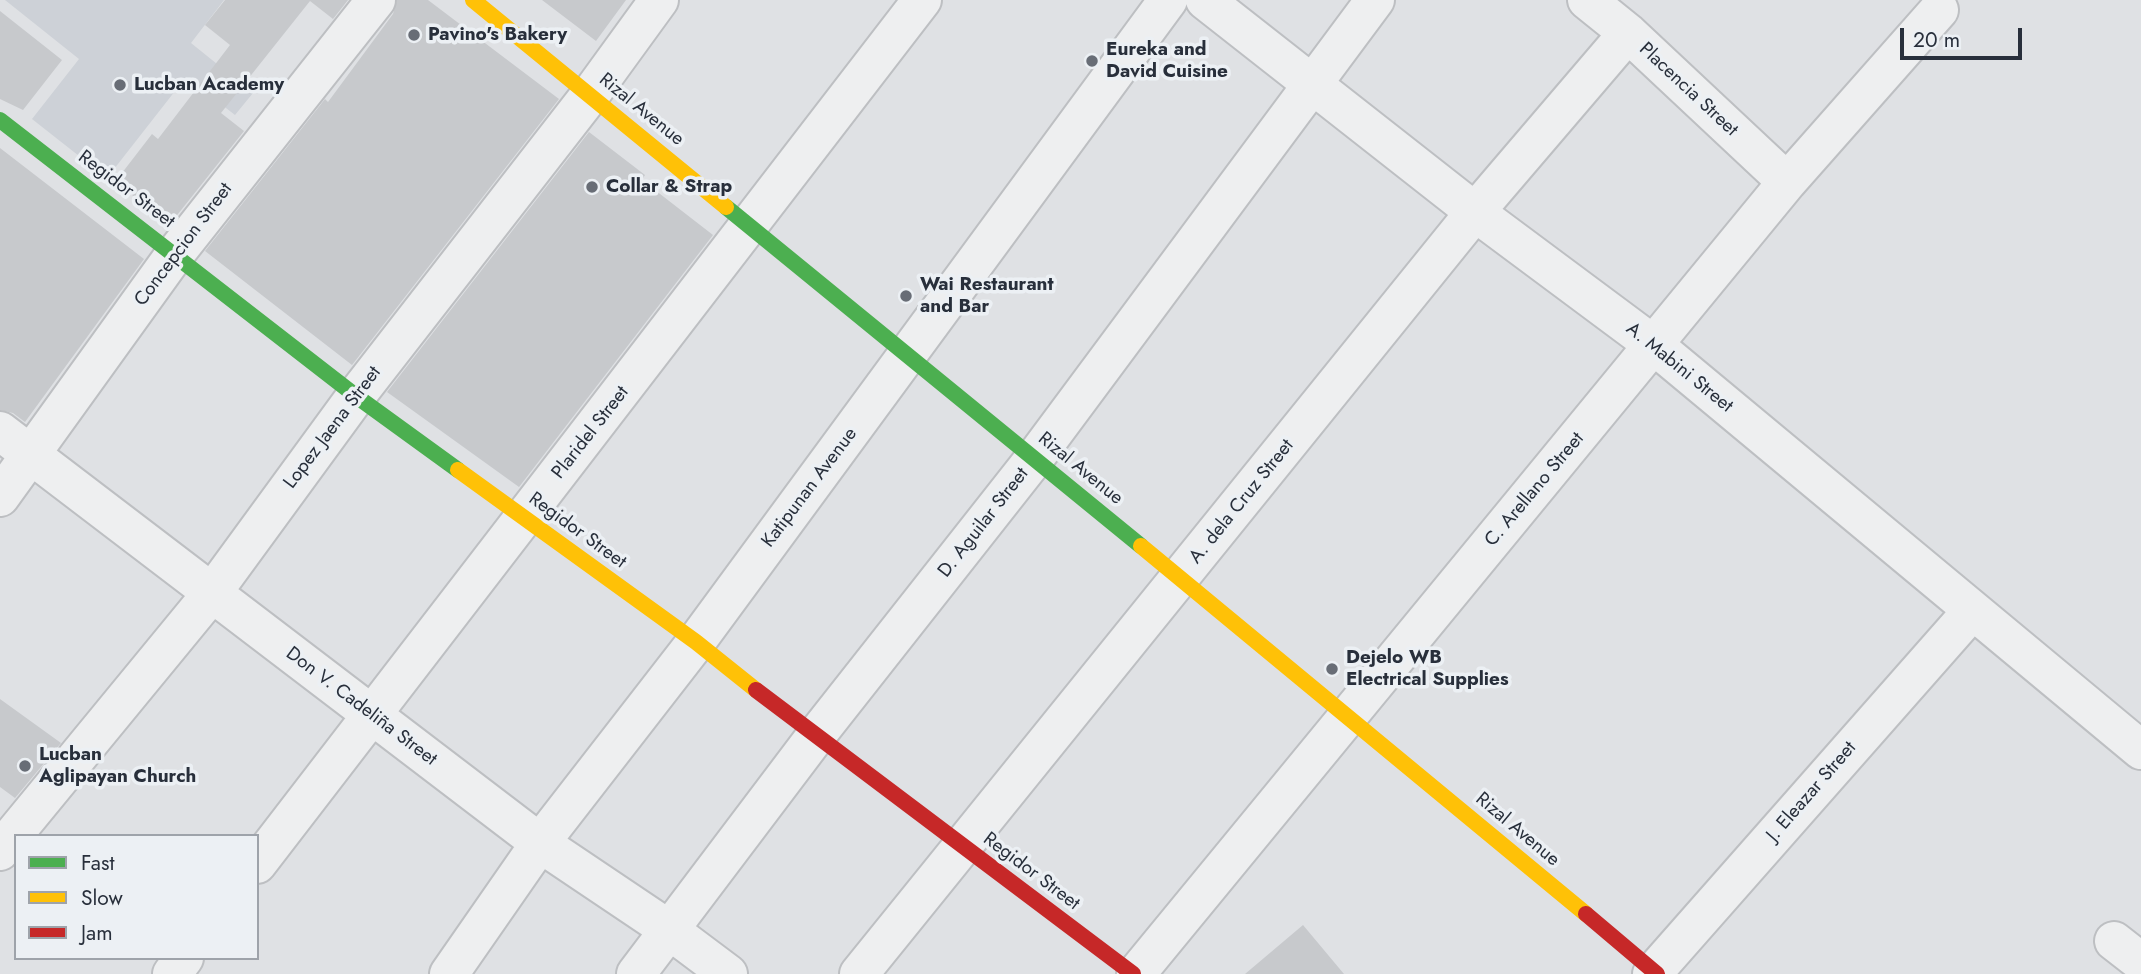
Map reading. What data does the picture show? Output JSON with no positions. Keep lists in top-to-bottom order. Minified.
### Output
{"streets":{"main road":["Rizal Avenue","Regidor Street"],"street":["Placencia Street","Concepcion Street","A. Mabini Street","Lopez Jaena Street","Plaridel Street","Katipunan Avenue","C. Arellano Street","A. dela Cruz Street","D. Aguilar Street","Don V. Cadeliña Street","J. Eleazar Street"]},"crossings":[["Placencia Street","C. Arellano Street"],["Placencia Street","A. dela Cruz Street"],["Rizal Avenue","Lopez Jaena Street"],["Rizal Avenue","Plaridel Street"],["Rizal Avenue","Katipunan Avenue"],["Rizal Avenue","C. Arellano Street"],["Rizal Avenue","A. dela Cruz Street"],["Rizal Avenue","D. Aguilar Street"],["Rizal Avenue","J. Eleazar Street"],["Regidor Street","Concepcion Street"],["Regidor Street","Lopez Jaena Street"],["Regidor Street","Plaridel Street"],["Regidor Street","Katipunan Avenue"],["Regidor Street","C. Arellano Street"],["Regidor Street","A. dela Cruz Street"],["Regidor Street","D. Aguilar Street"],["Concepcion Street","Don V. Cadeliña Street"],["A. Mabini Street","C. Arellano Street"],["A. Mabini Street","A. dela Cruz Street"],["A. Mabini Street","D. Aguilar Street"],["A. Mabini Street","J. Eleazar Street"],["Lopez Jaena Street","Don V. Cadeliña Street"],["Plaridel Street","Don V. Cadeliña Street"],["Katipunan Avenue","Don V. Cadeliña Street"],["D. Aguilar Street","Don V. Cadeliña Street"]],"places":["Pavino's Bakery","Eureka and David Cuisine","Lucban Academy","Collar & Strap","Wai Restaurant and Bar","Dejelo WB Electrical Supplies","Lucban Aglipayan Church"],"legend":["Fast","Slow","Jam"],"scale_bar":"20 m"}
